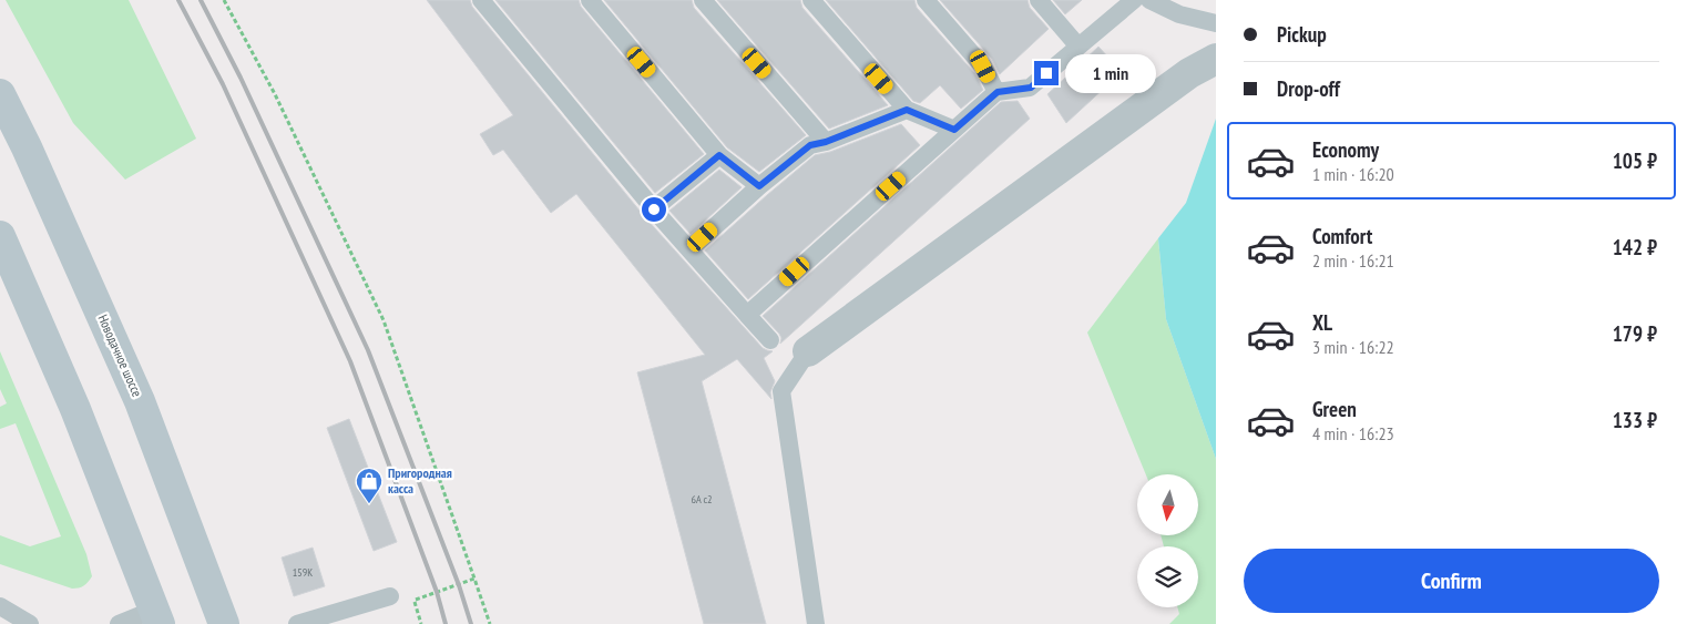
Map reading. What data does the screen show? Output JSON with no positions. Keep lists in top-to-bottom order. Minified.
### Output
{"streets":{"main road":["Новодачное шоссе"]},"places":{"shop":["Пригородная касса"]},"house_numbers":["6А с2","159К"],"north":"bottom","page":{"banner":["Pickup","Drop-off"],"bubble":"1 min","list":[{"name":"Economy","note":"1 min · 16:20","value":"105 ₽"},{"name":"Comfort","note":"2 min · 16:21","value":"142 ₽"},{"name":"XL","note":"3 min · 16:22","value":"179 ₽"},{"name":"Green","note":"4 min · 16:23","value":"133 ₽"}],"buttons":"Confirm"}}
